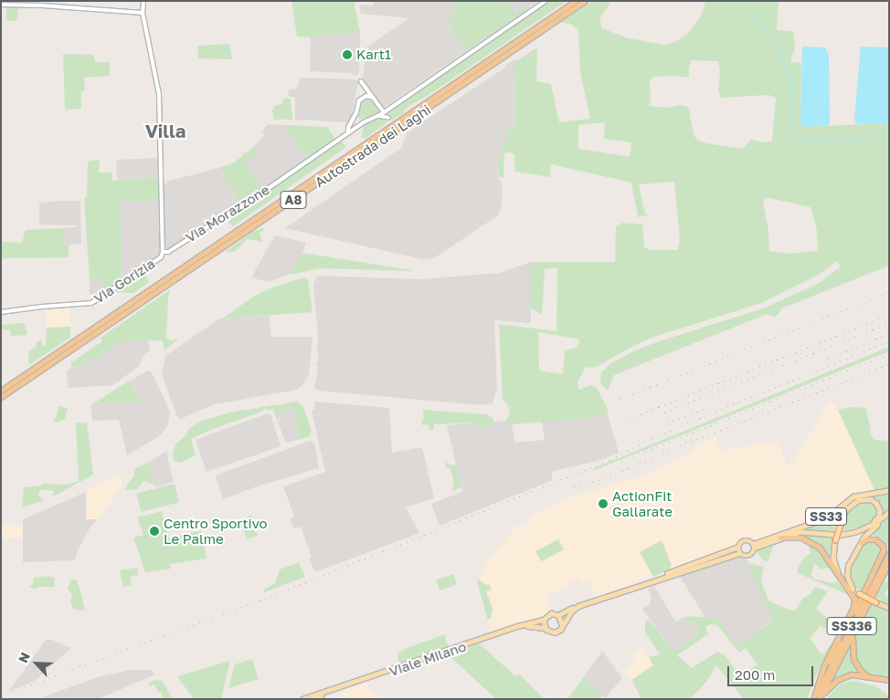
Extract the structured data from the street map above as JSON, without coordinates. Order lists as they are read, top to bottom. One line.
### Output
{"streets":{"highway":["Autostrada dei Laghi","A8","SS336"],"main road":["SS33","Viale Milano"],"street":["Via Morazzone","Via Gorizia"]},"crossings":[["Via Morazzone","Via Gorizia"]],"districts":["Villa"],"places":["Kart1","ActionFit Gallarate","Centro Sportivo Le Palme"],"scale_bar":"200 m","north":"top left"}
